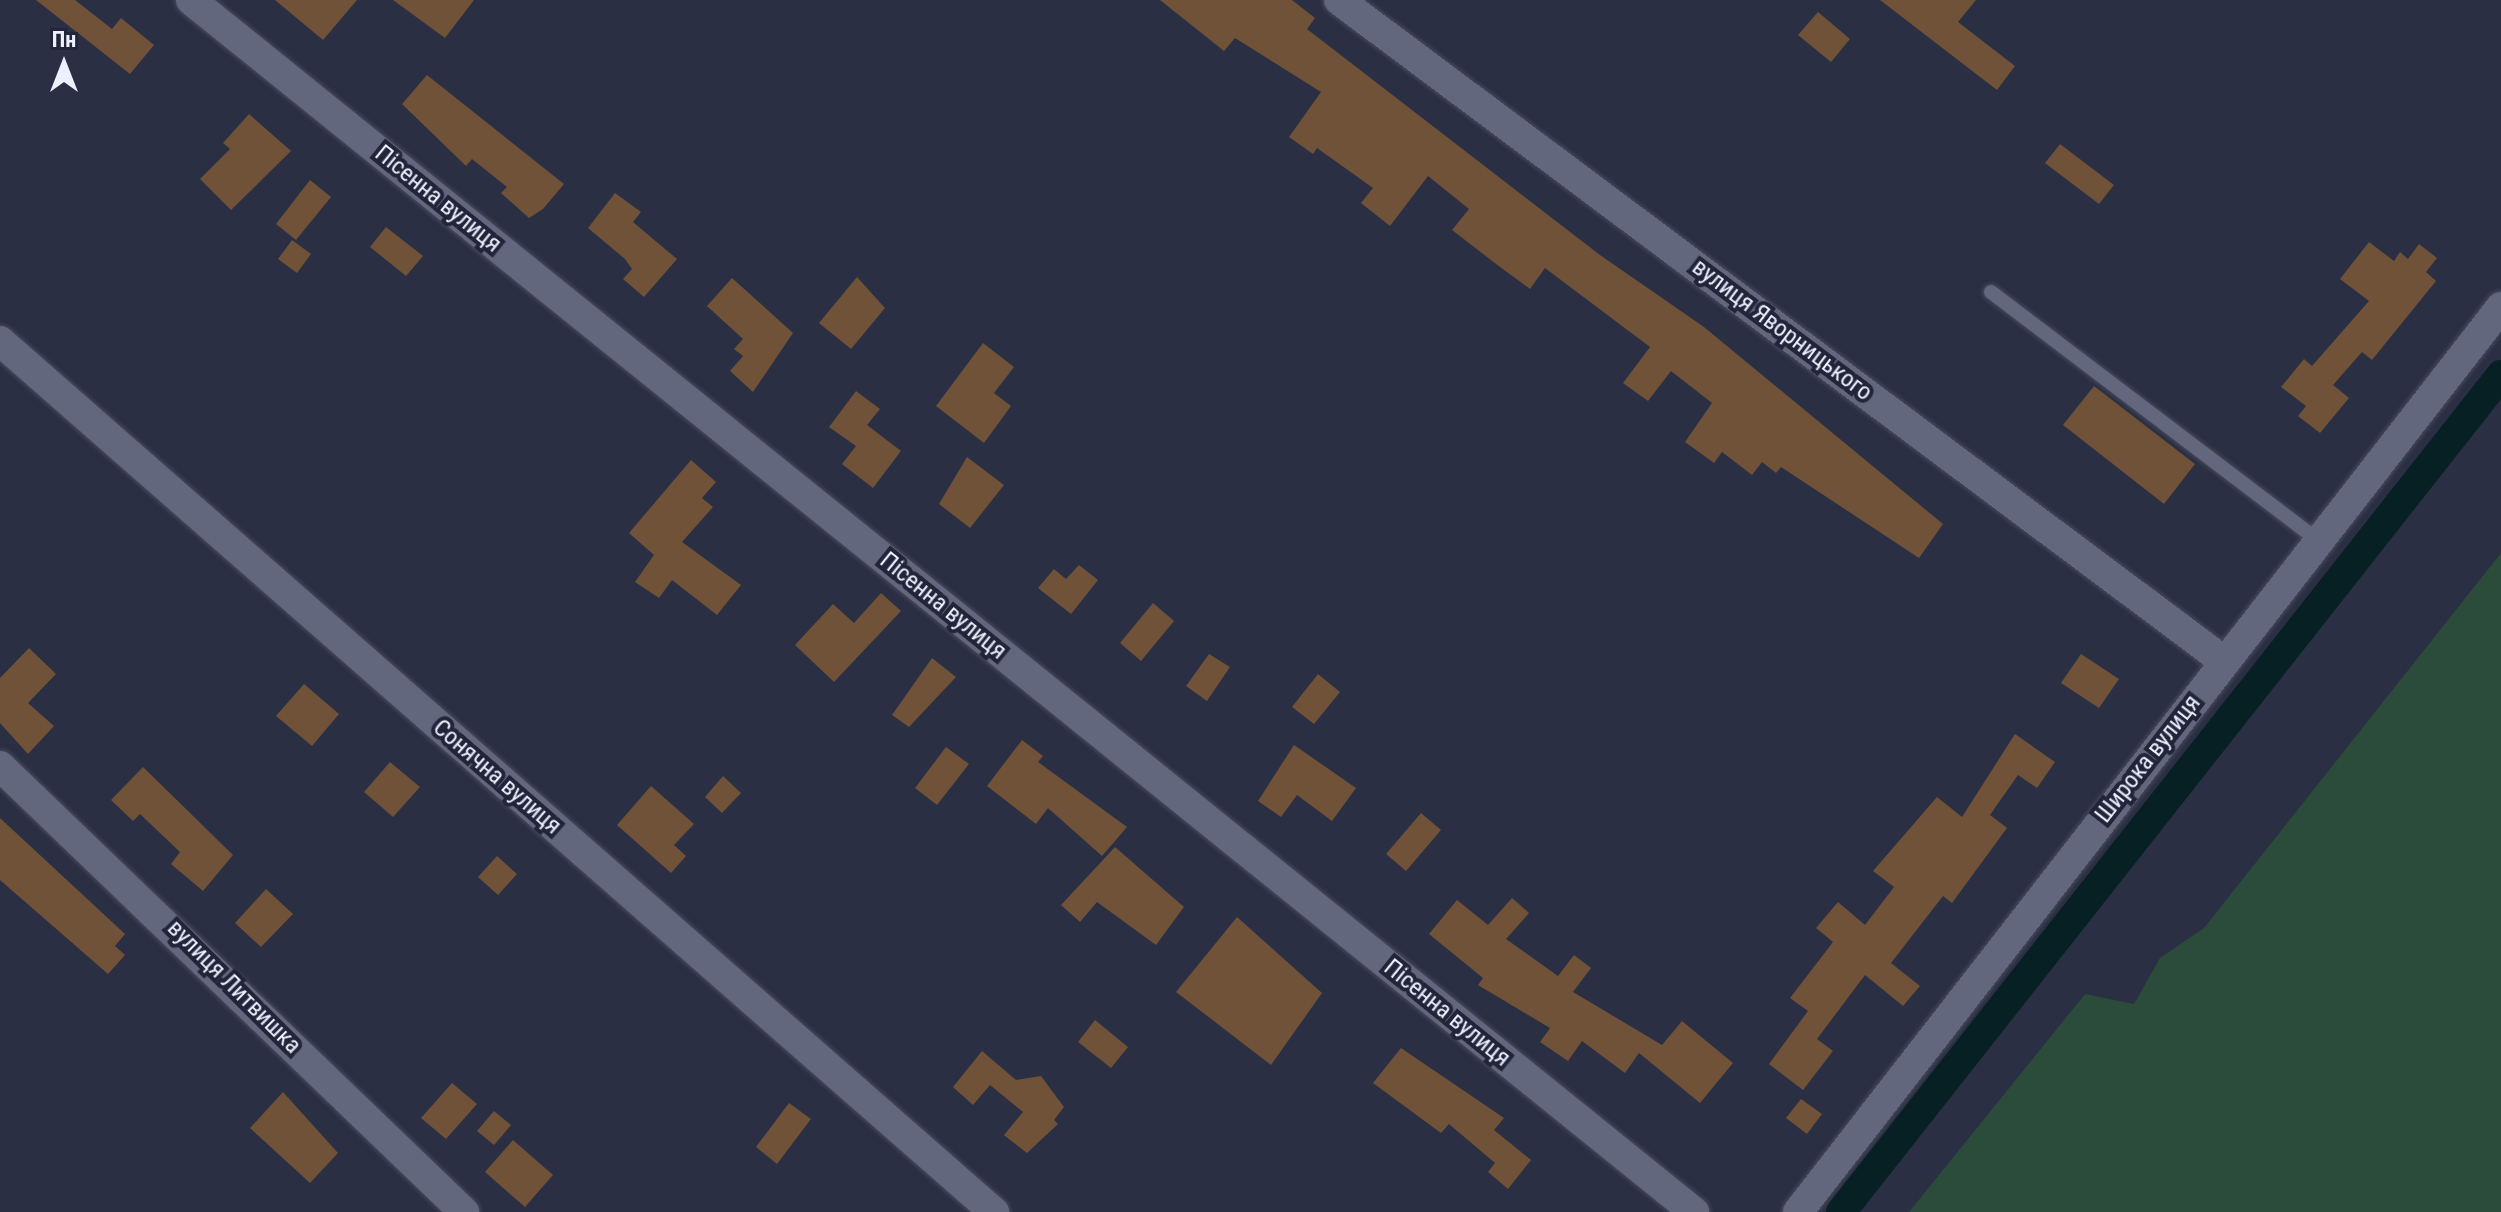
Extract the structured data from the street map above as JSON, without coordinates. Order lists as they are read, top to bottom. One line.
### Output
{"streets":{"street":["Пісенна вулиця","вулиця Яворницького","Широка вулиця","Сонячна вулиця","вулиця Литвишка"]},"crossings":[["вулиця Яворницького","Широка вулиця"]],"north":"top"}
